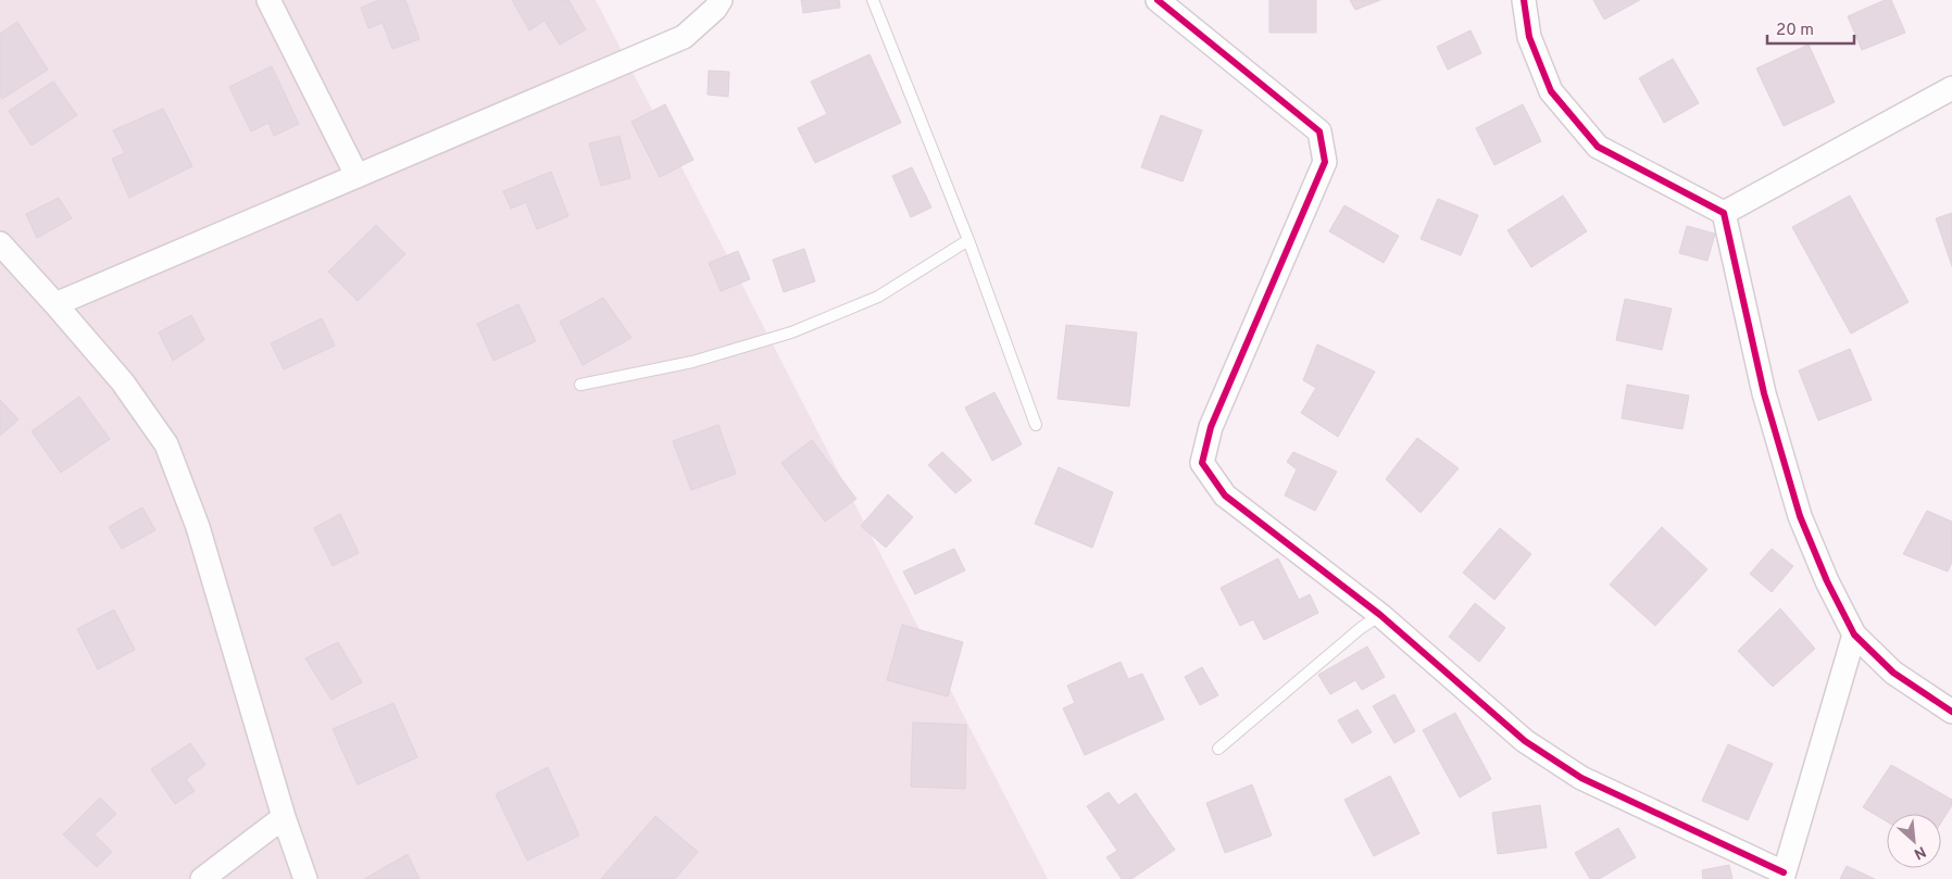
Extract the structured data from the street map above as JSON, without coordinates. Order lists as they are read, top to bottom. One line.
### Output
{"scale_bar":"20 m","north":"bottom right"}
